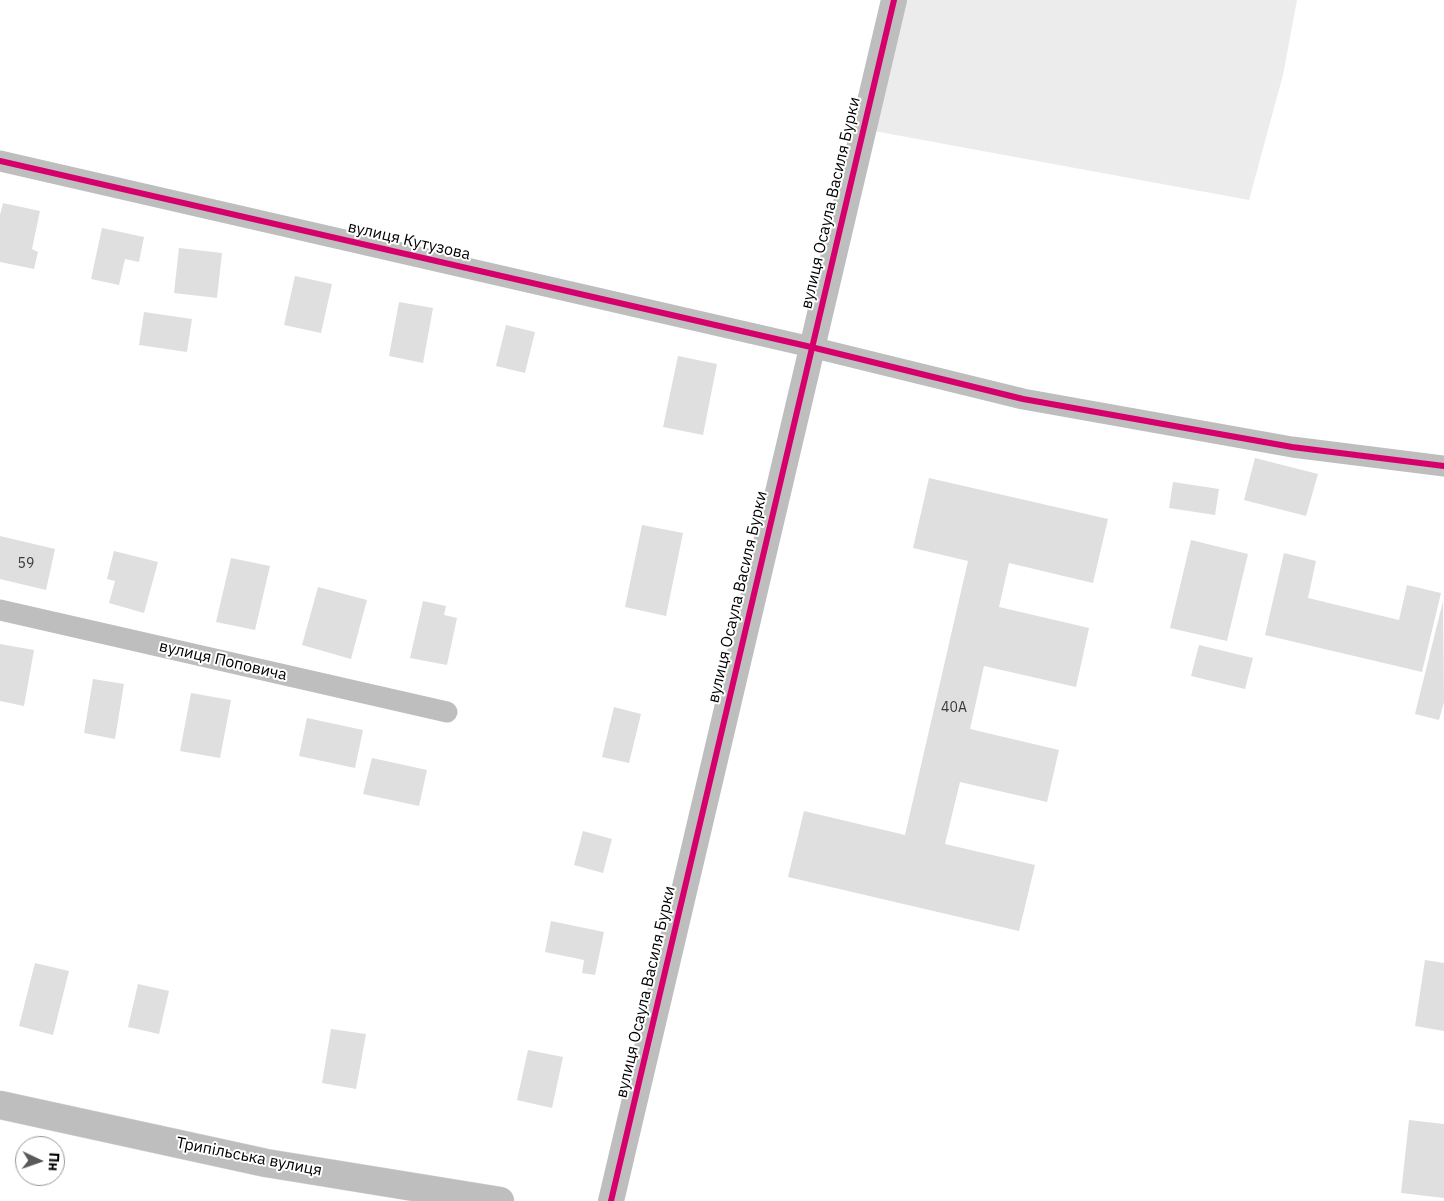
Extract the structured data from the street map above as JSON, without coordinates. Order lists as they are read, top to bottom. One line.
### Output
{"streets":{"main road":["Трипільська вулиця"],"street":["вулиця Осаула Василя Бурки","вулиця Кутузова","вулиця Поповича"]},"crossings":[["вулиця Осаула Василя Бурки","вулиця Кутузова"]],"house_numbers":["59","40А"],"north":"right"}
